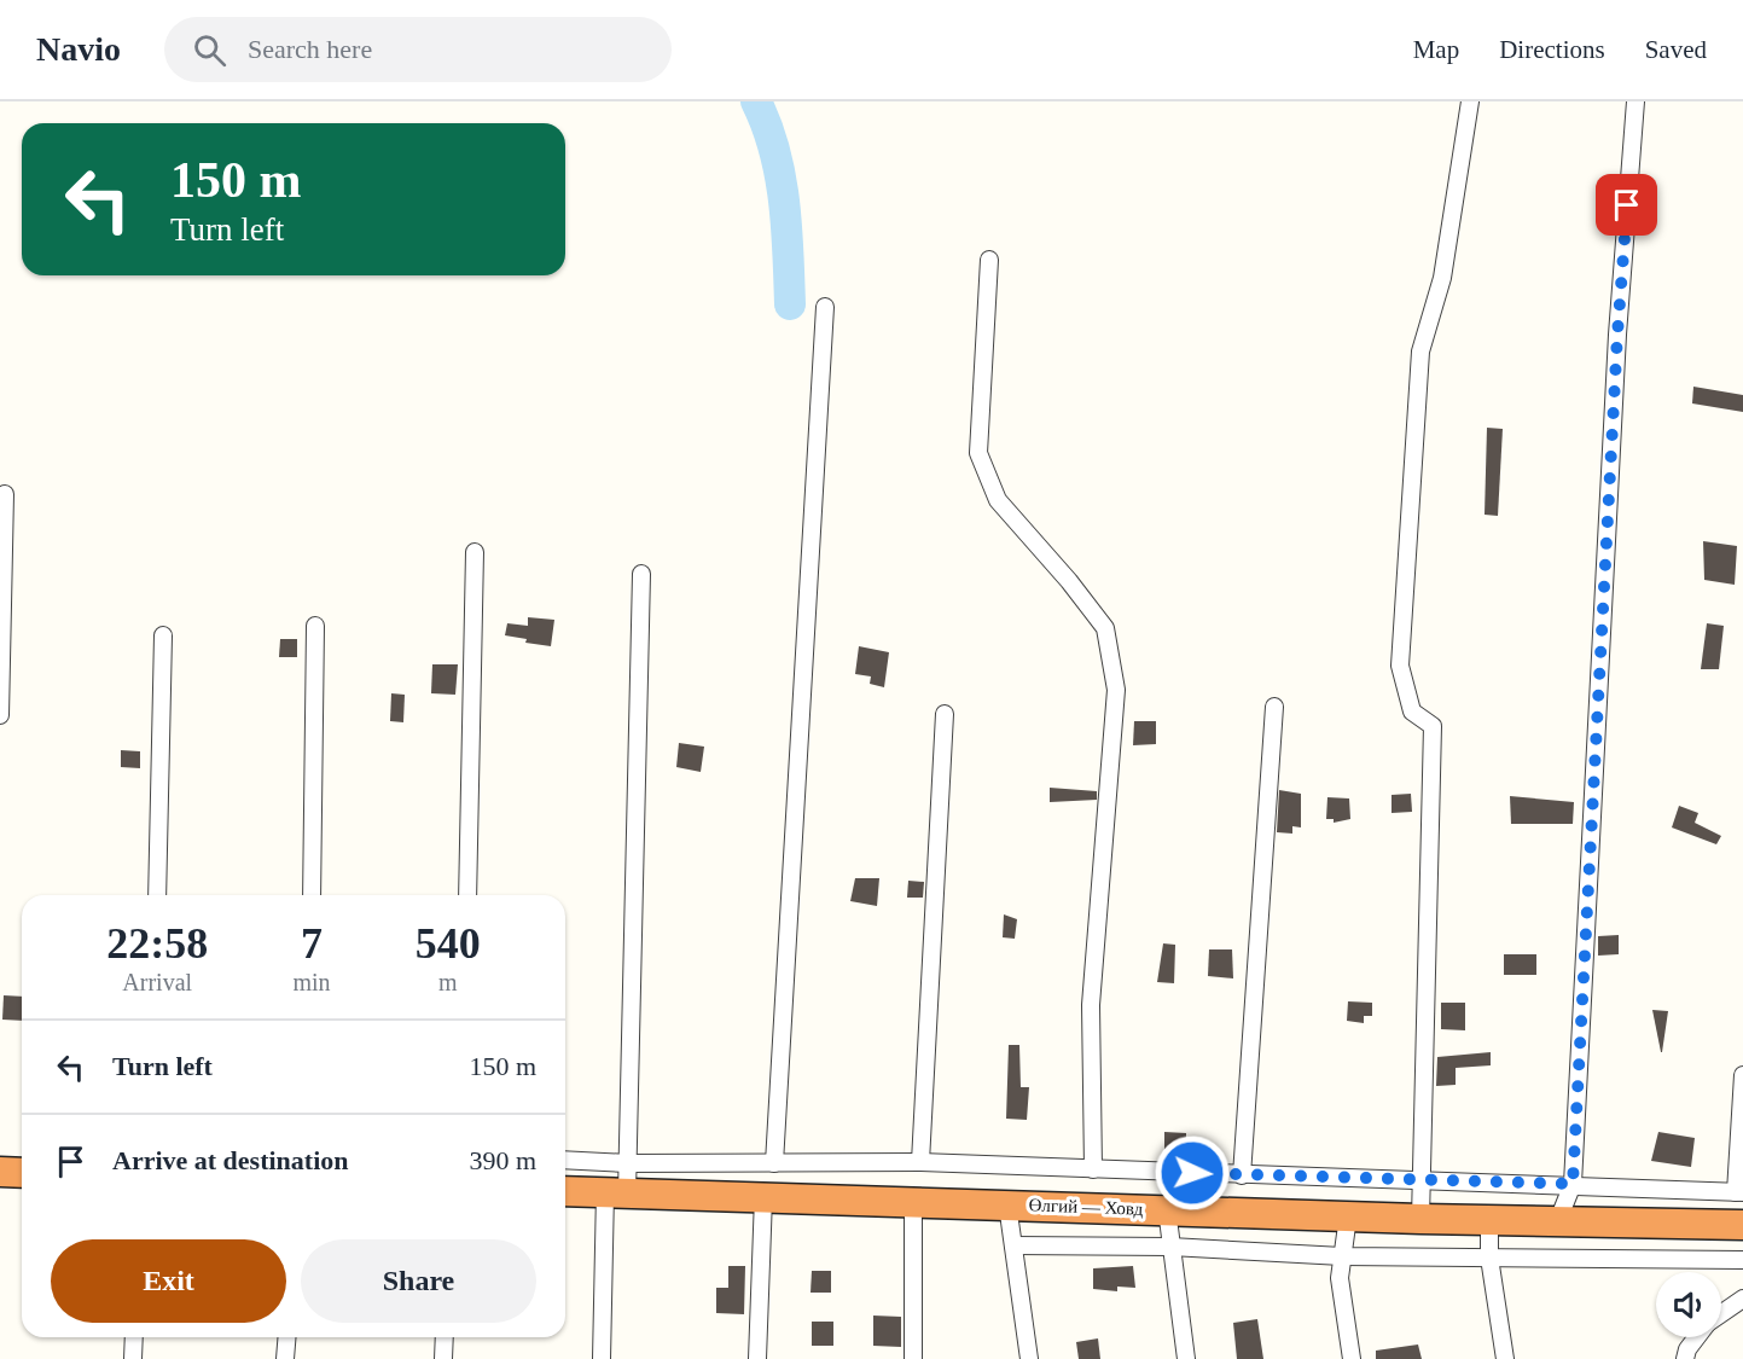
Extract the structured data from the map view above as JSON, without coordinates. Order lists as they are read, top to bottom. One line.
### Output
{"streets":{"highway":["Өлгий — Ховд"]},"page":{"header":"Navio","search":"Search here","nav":["Map","Directions","Saved"],"turn":["150 m","Turn left"],"eta":["22:58","Arrival","7","min","540","m"],"list":[{"name":"Turn left","value":"150 m"},{"name":"Arrive at destination","value":"390 m"}],"buttons":["Exit","Share"]}}
